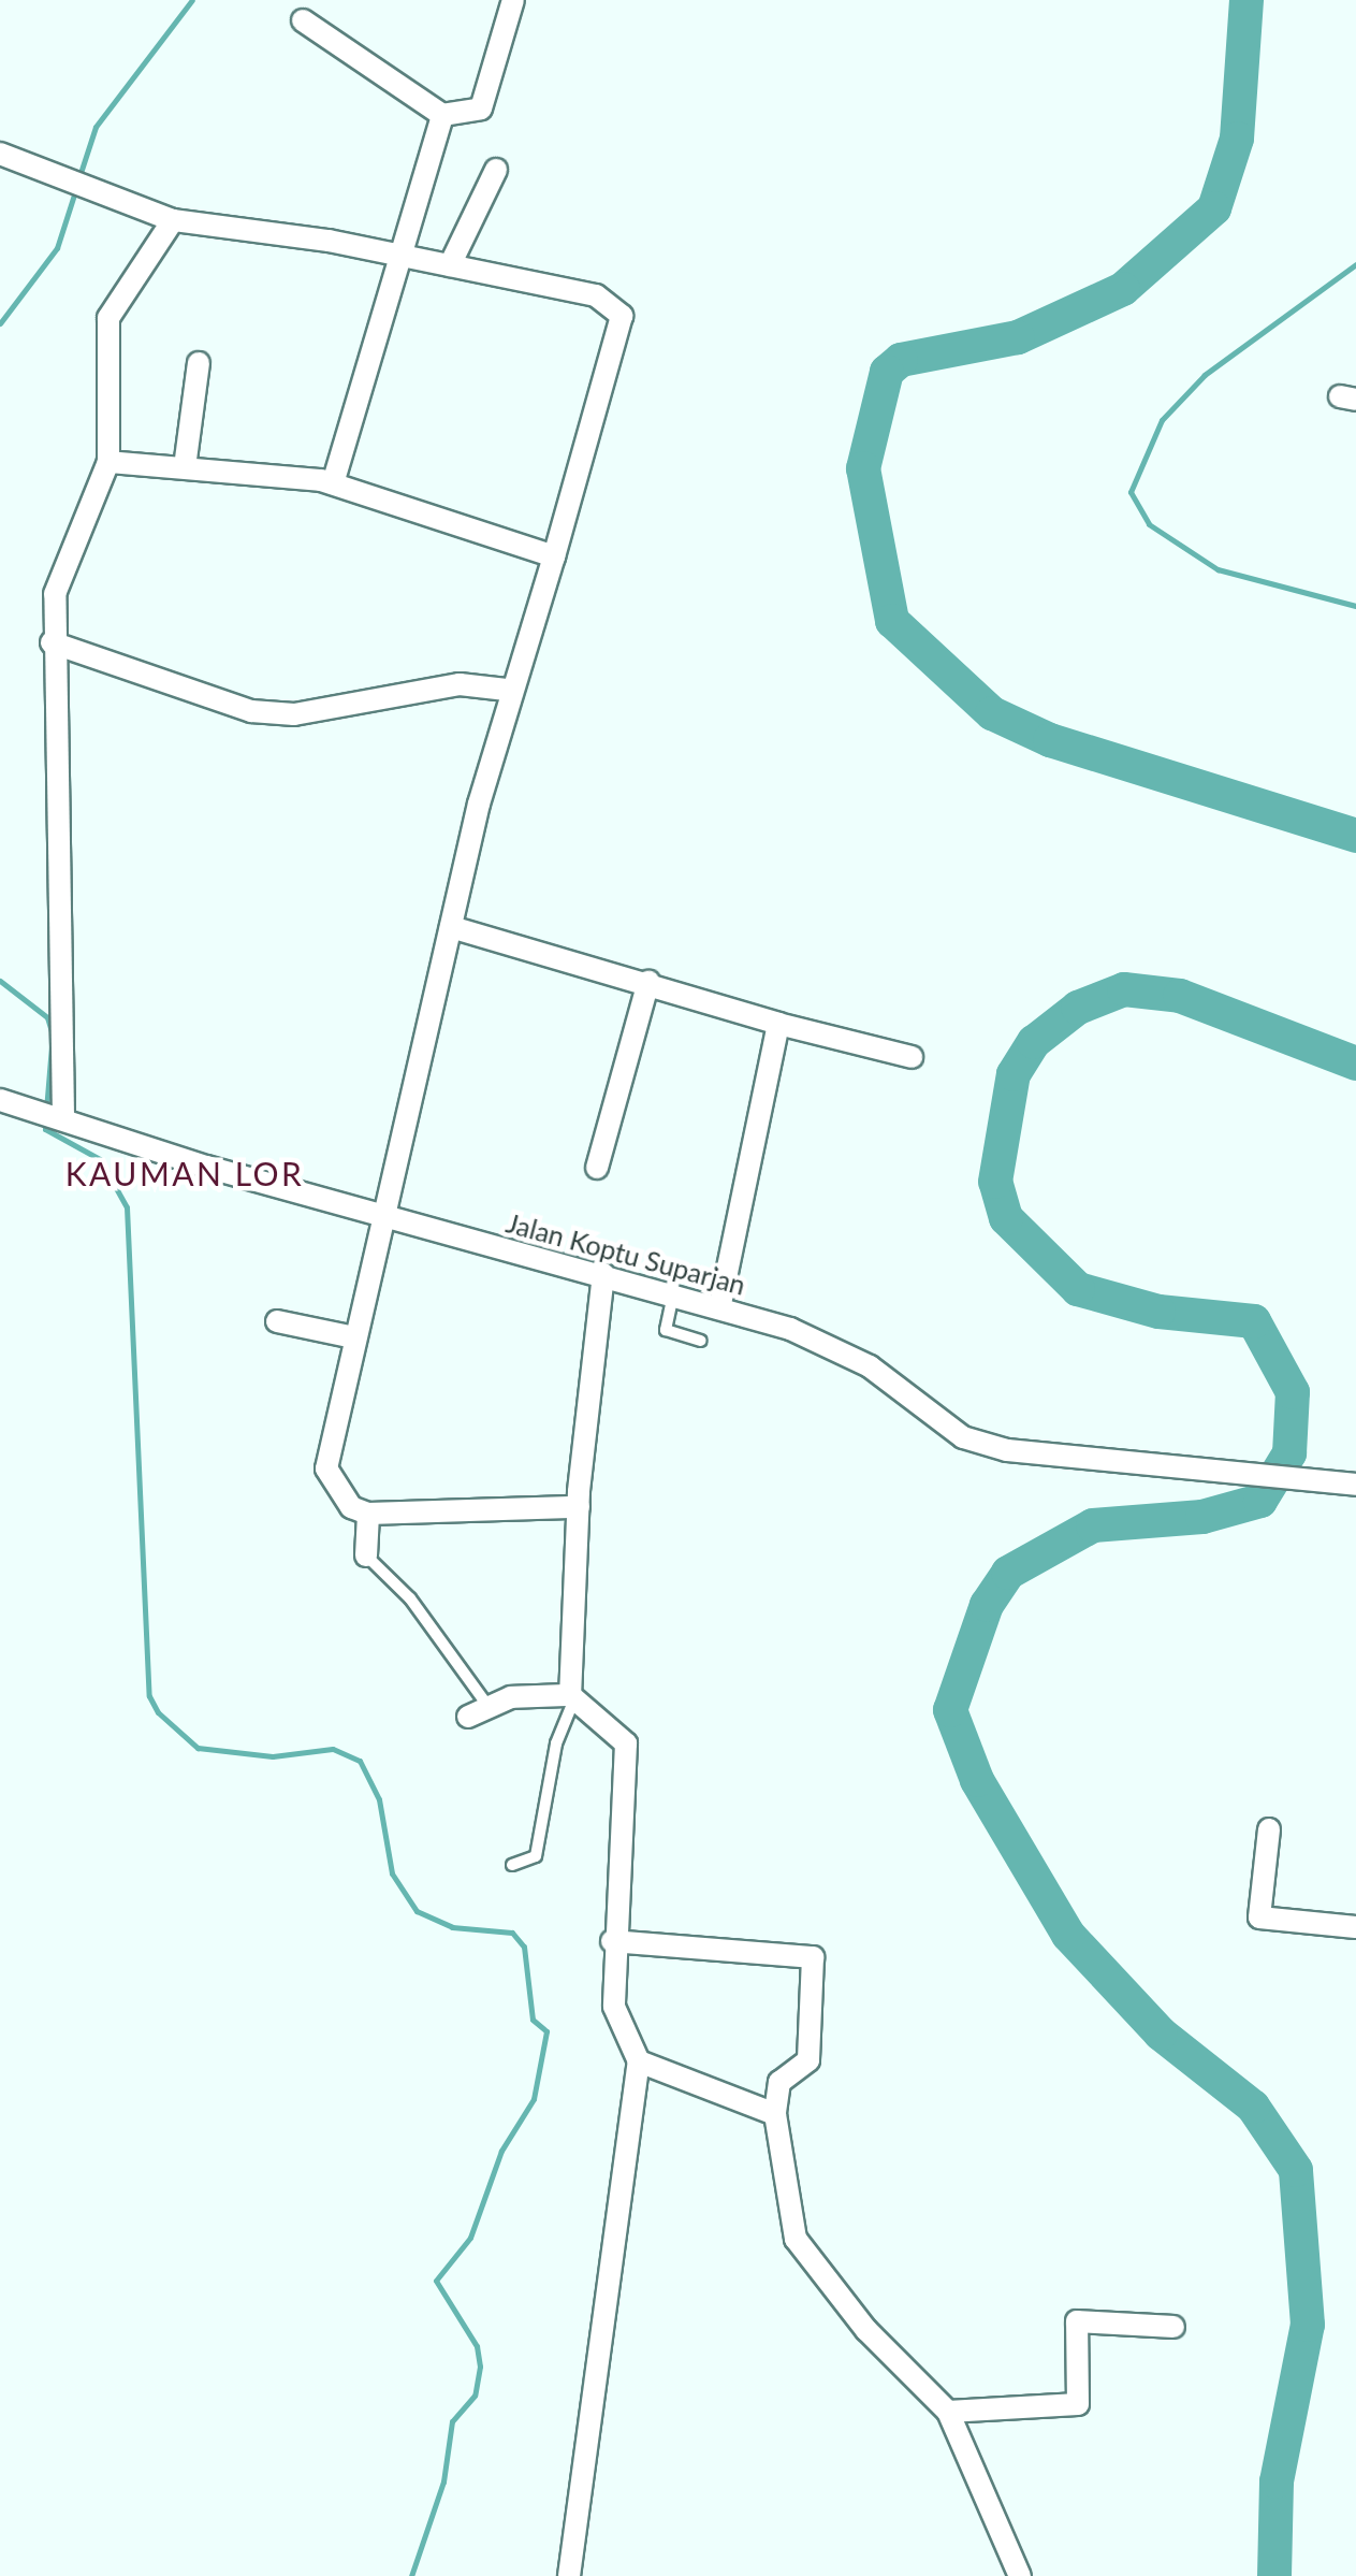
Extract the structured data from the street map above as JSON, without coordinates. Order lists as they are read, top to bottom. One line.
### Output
{"streets":{"street":["Jalan Koptu Suparjan"]},"districts":["KAUMAN LOR"]}
